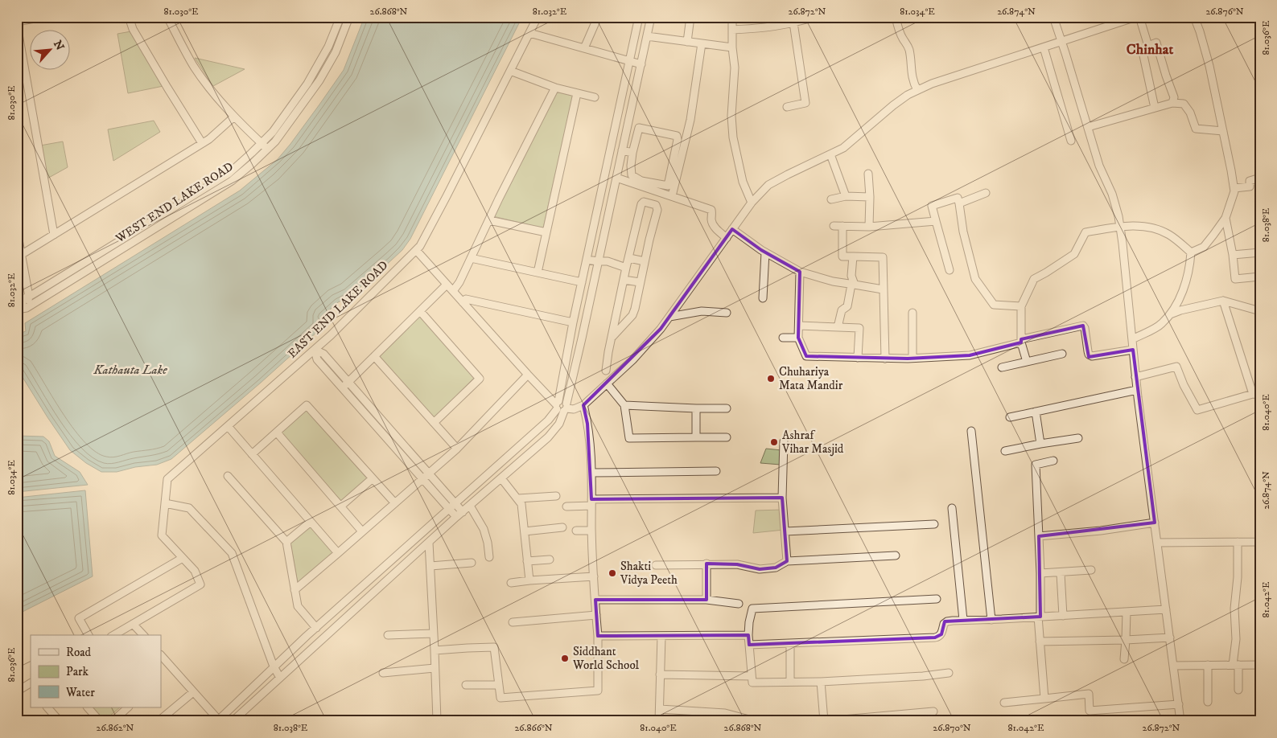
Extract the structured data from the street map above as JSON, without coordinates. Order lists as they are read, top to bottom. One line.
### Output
{"streets":{"street":["WEST END LAKE ROAD","EAST END LAKE ROAD"]},"districts":["Chinhat"],"water":["Kathauta Lake"],"places":["Chuhariya Mata Mandir","Ashraf Vihar Masjid","Shakti Vidya Peeth","Siddhant World School"],"legend":["Road","Park","Water"],"north":"top right","coordinates":["81.030°E","26.868°N","81.032°E","26.872°N","81.034°E","26.874°N","26.876°N","81.036°E","81.038°E","81.040°E","81.042°E","26.862°N","26.866°N","26.870°N"]}
